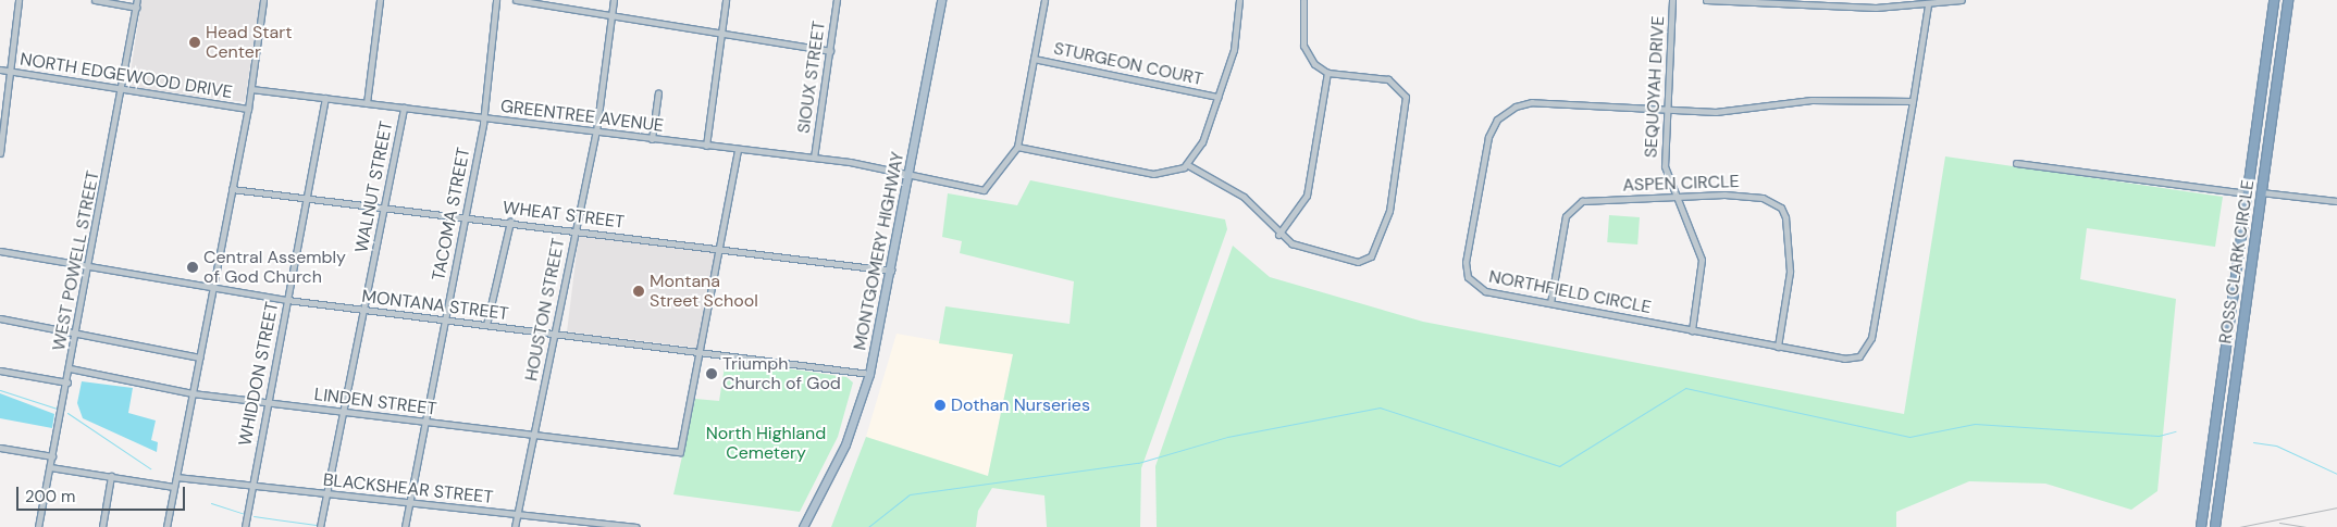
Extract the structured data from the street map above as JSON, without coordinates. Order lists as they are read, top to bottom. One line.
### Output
{"streets":{"highway":["ROSS CLARK CIRCLE"],"main road":["MONTGOMERY HIGHWAY"],"street":["STURGEON COURT","NORTH EDGEWOOD DRIVE","SIOUX STREET","SEQUOYAH DRIVE","GREENTREE AVENUE","ASPEN CIRCLE","WALNUT STREET","TACOMA STREET","WHEAT STREET","WEST POWELL STREET","NORTHFIELD CIRCLE","MONTANA STREET","HOUSTON STREET","WHIDDON STREET","LINDEN STREET","BLACKSHEAR STREET"]},"crossings":[["NORTH EDGEWOOD DRIVE","WEST POWELL STREET"],["SIOUX STREET","GREENTREE AVENUE"],["SEQUOYAH DRIVE","ASPEN CIRCLE"],["SEQUOYAH DRIVE","NORTHFIELD CIRCLE"],["GREENTREE AVENUE","WALNUT STREET"],["GREENTREE AVENUE","TACOMA STREET"],["GREENTREE AVENUE","MONTGOMERY HIGHWAY"],["GREENTREE AVENUE","HOUSTON STREET"],["GREENTREE AVENUE","WHIDDON STREET"],["ASPEN CIRCLE","NORTHFIELD CIRCLE"],["WALNUT STREET","WHEAT STREET"],["WALNUT STREET","MONTANA STREET"],["WALNUT STREET","LINDEN STREET"],["WALNUT STREET","BLACKSHEAR STREET"],["TACOMA STREET","WHEAT STREET"],["TACOMA STREET","MONTANA STREET"],["TACOMA STREET","LINDEN STREET"],["TACOMA STREET","BLACKSHEAR STREET"],["WHEAT STREET","MONTGOMERY HIGHWAY"],["WHEAT STREET","HOUSTON STREET"],["WHEAT STREET","WHIDDON STREET"],["MONTGOMERY HIGHWAY","MONTANA STREET"],["WEST POWELL STREET","MONTANA STREET"],["WEST POWELL STREET","LINDEN STREET"],["MONTANA STREET","HOUSTON STREET"],["MONTANA STREET","WHIDDON STREET"],["MONTANA STREET","LINDEN STREET"],["HOUSTON STREET","LINDEN STREET"],["HOUSTON STREET","BLACKSHEAR STREET"],["WHIDDON STREET","LINDEN STREET"],["WHIDDON STREET","BLACKSHEAR STREET"]],"parks":["North Highland Cemetery"],"places":["Head Start Center","Central Assembly of God Church","Montana Street School","Triumph Church of God","Dothan Nurseries"],"scale_bar":"200 m"}
